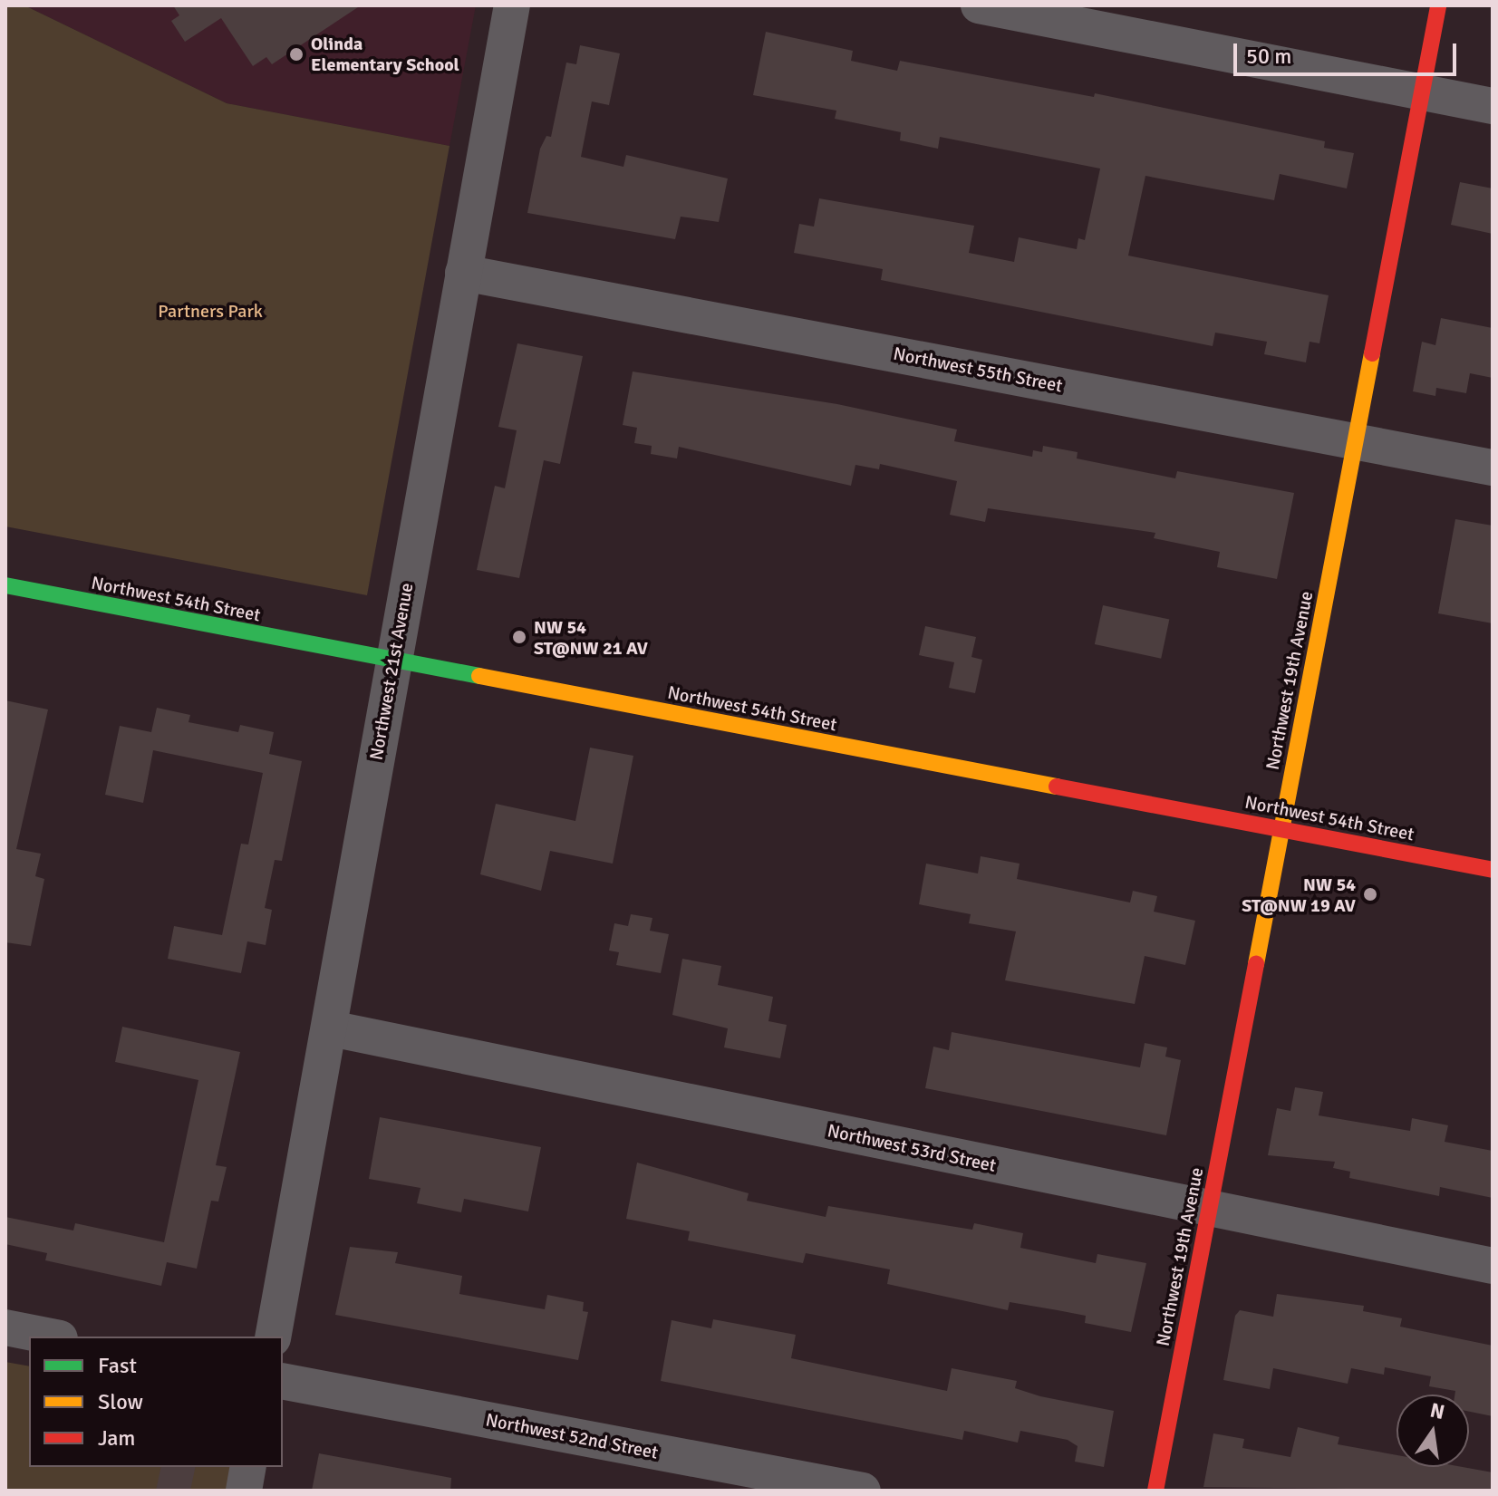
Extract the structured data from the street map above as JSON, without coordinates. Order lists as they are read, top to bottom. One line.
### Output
{"streets":{"street":["Northwest 55th Street","Northwest 54th Street","Northwest 21st Avenue","Northwest 19th Avenue","Northwest 53rd Street","Northwest 52nd Street"]},"crossings":[["Northwest 55th Street","Northwest 21st Avenue"],["Northwest 55th Street","Northwest 19th Avenue"],["Northwest 54th Street","Northwest 21st Avenue"],["Northwest 54th Street","Northwest 19th Avenue"],["Northwest 21st Avenue","Northwest 53rd Street"],["Northwest 19th Avenue","Northwest 53rd Street"]],"parks":["Partners Park"],"places":["Olinda Elementary School","NW 54 ST@NW 21 AV","NW 54 ST@NW 19 AV"],"legend":["Fast","Slow","Jam"],"scale_bar":"50 m","north":"top"}
